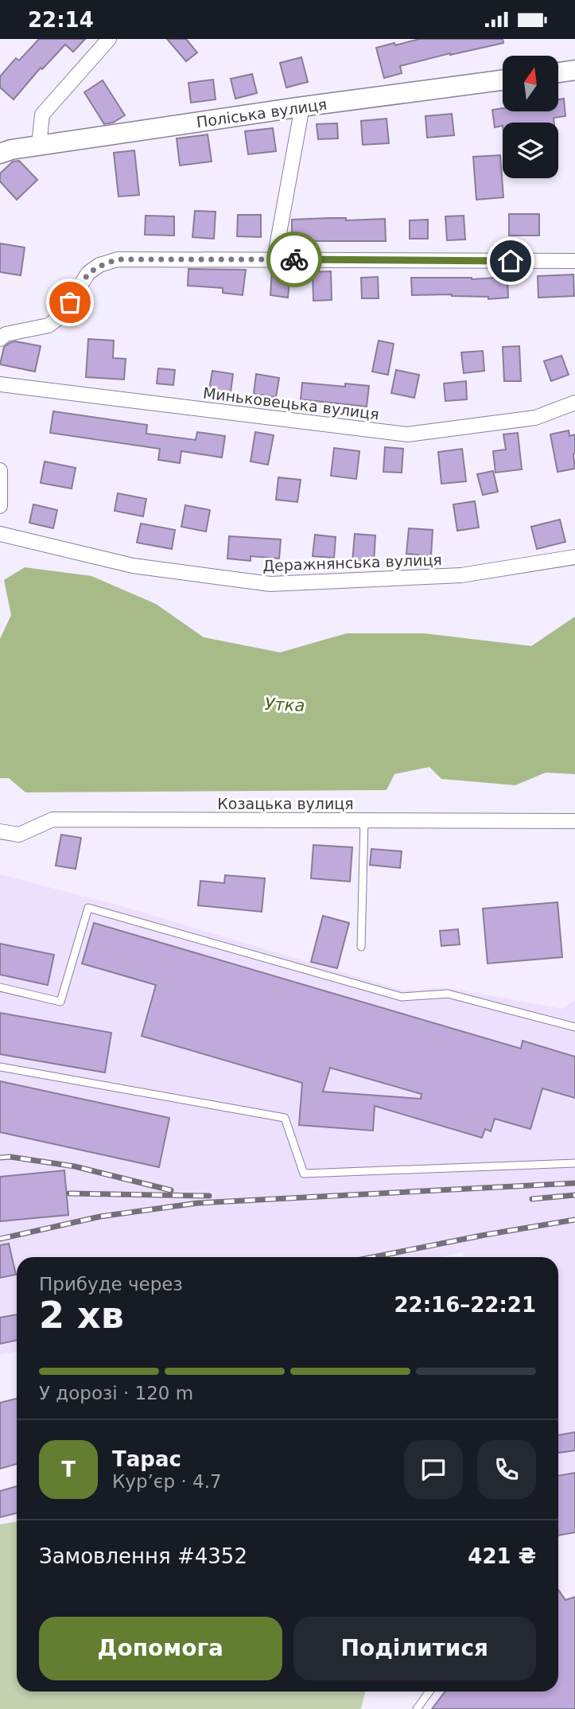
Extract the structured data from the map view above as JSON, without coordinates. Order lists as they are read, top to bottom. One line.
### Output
{"streets":{"main road":["Поліська вулиця"],"street":["Миньковецька вулиця","Деражнянська вулиця","Козацька вулиця"]},"water":["Утка"],"north":"top","page":{"status":"22:14","heading":["2 хв","Прибуде через","22:16–22:21"],"panel":["Тарас","Кур’єр · 4.7","Замовлення #4352","421 ₴"],"bar":"У дорозі · 120 m","round":"Т","buttons":["Допомога","Поділитися"]}}
